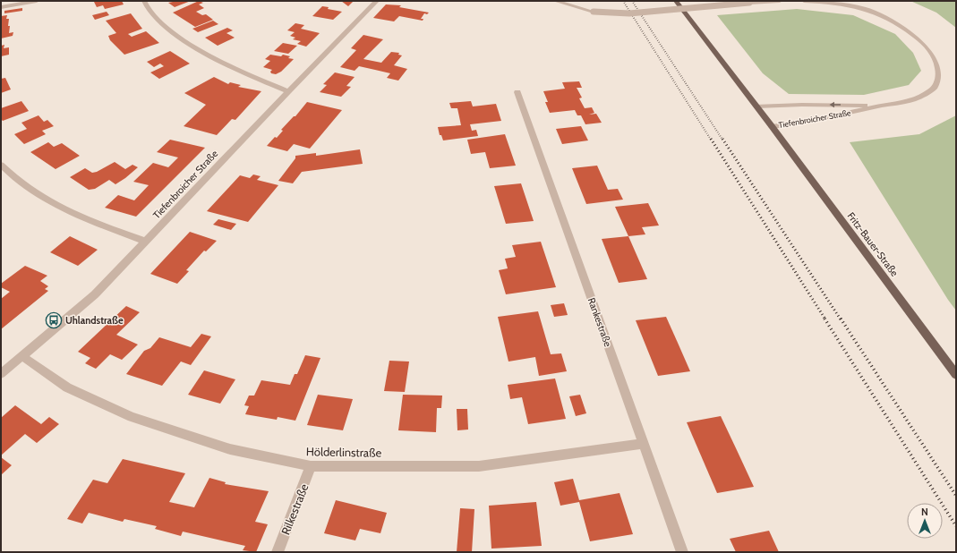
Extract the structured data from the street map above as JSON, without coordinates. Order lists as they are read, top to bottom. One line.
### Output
{"streets":{"main road":["Tiefenbroicher Straße","Fritz-Bauer-Straße"],"street":["Rankestraße","Hölderlinstraße","Rilkestraße"]},"crossings":[["Tiefenbroicher Straße","Fritz-Bauer-Straße"],["Tiefenbroicher Straße","Hölderlinstraße"],["Rankestraße","Hölderlinstraße"],["Hölderlinstraße","Rilkestraße"]],"places":{"bus stop":["Uhlandstraße"]},"north":"top"}
